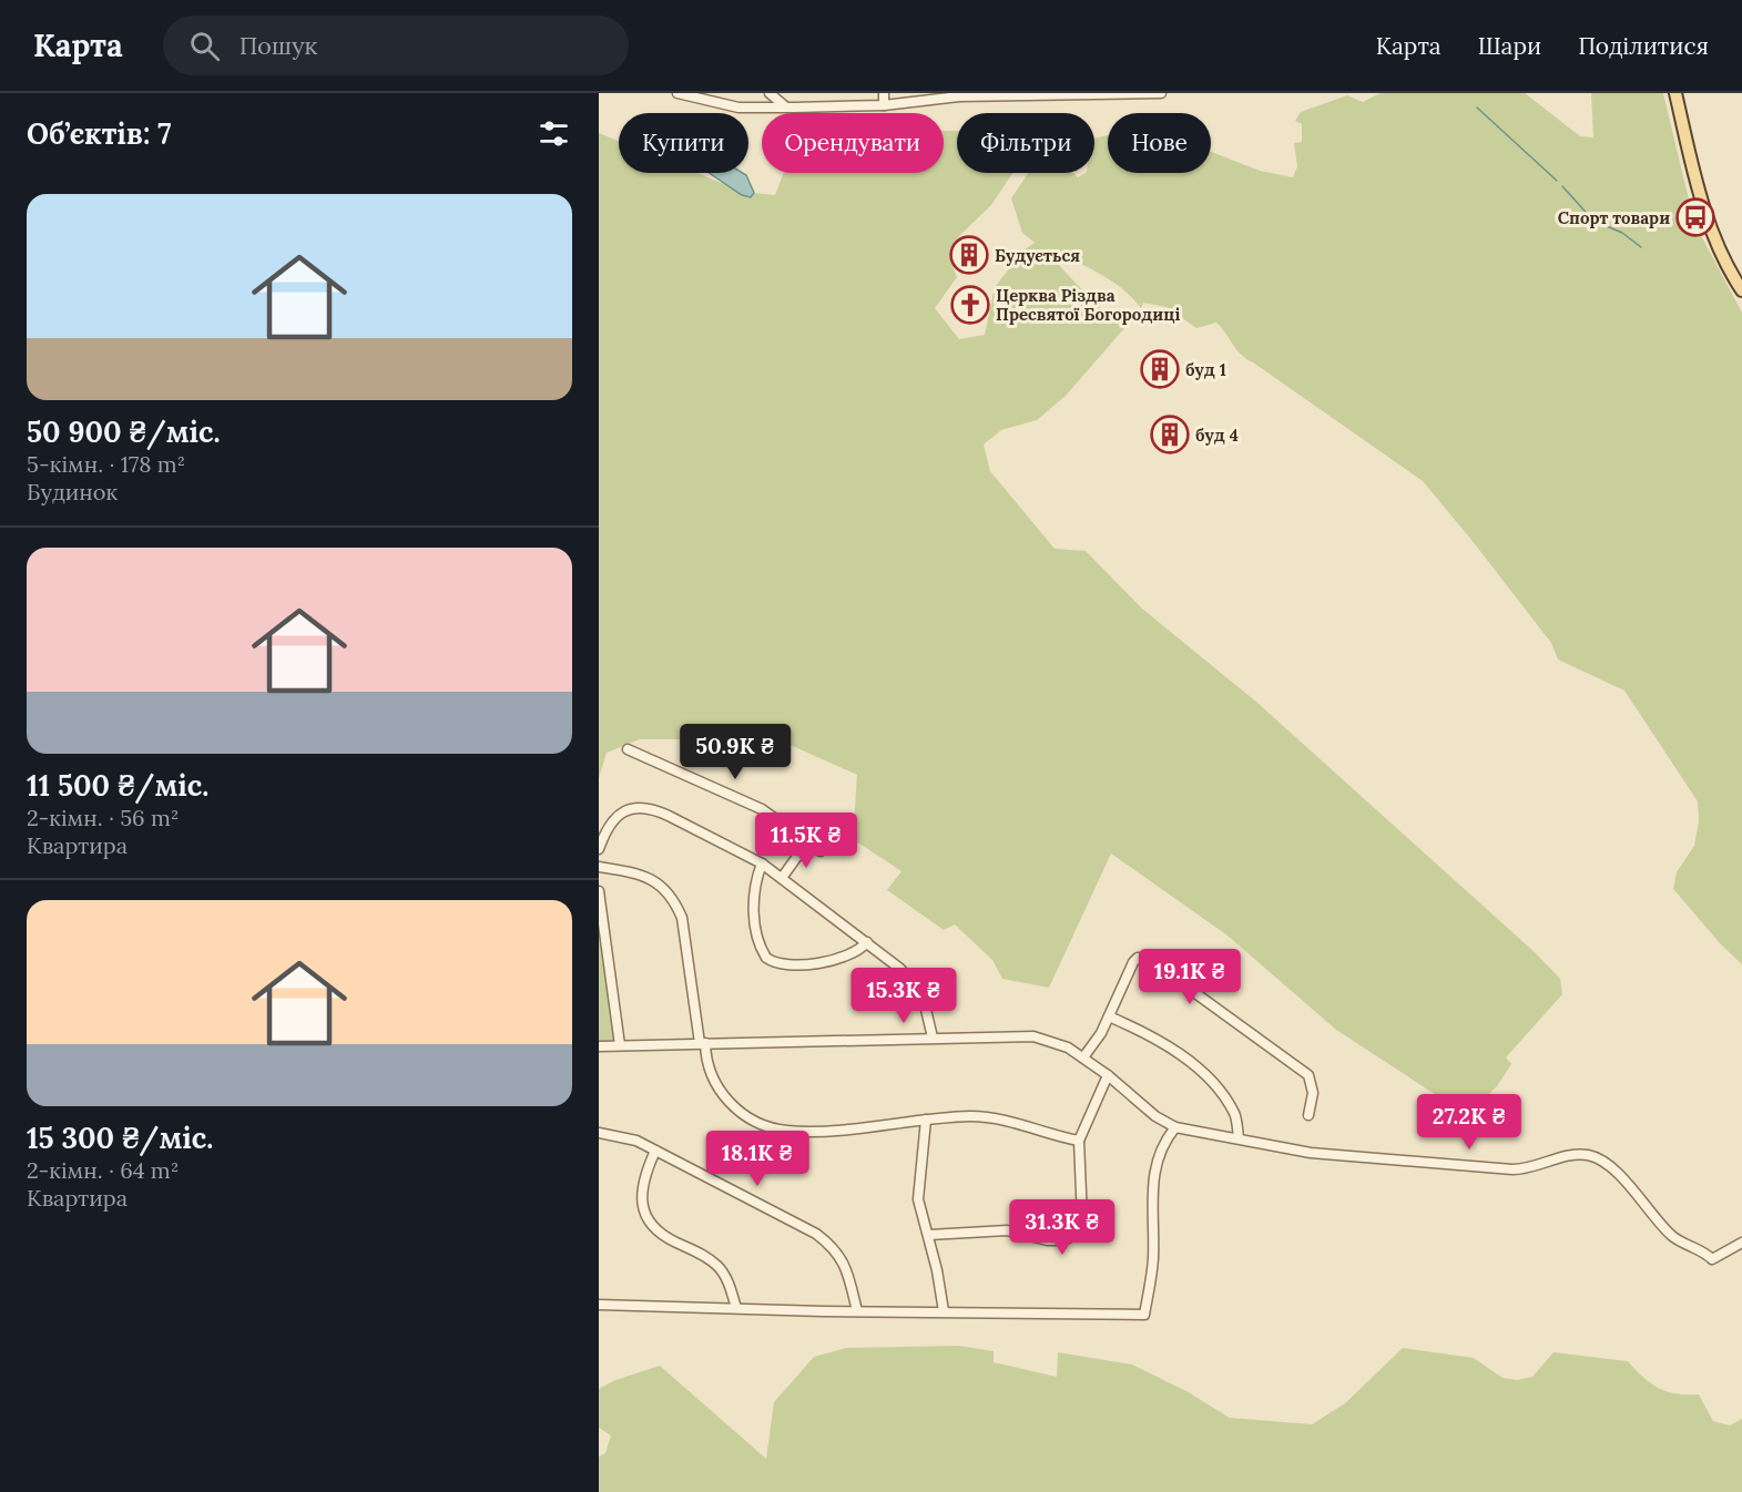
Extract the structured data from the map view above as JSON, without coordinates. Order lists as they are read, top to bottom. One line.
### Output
{"places":{"bus stop":["Спорт товари"],"building":["Будується","буд 1","буд 4"],"church":["Церква Різдва Пресвятої Богородиці"]},"page":{"header":"Карта","search":"Пошук","nav":["Карта","Шари","Поділитися"],"heading":"Об’єктів: 7","chip":["Купити","Орендувати","Фільтри","Нове"],"list":[{"name":"50 900 ₴/міс.","note":"5-кімн. · 178 m² · Будинок"},{"name":"11 500 ₴/міс.","note":"2-кімн. · 56 m² · Квартира"},{"name":"15 300 ₴/міс.","note":"2-кімн. · 64 m² · Квартира"}],"price":["50.9K ₴","11.5K ₴","19.1K ₴","15.3K ₴","27.2K ₴","18.1K ₴","31.3K ₴"]}}
